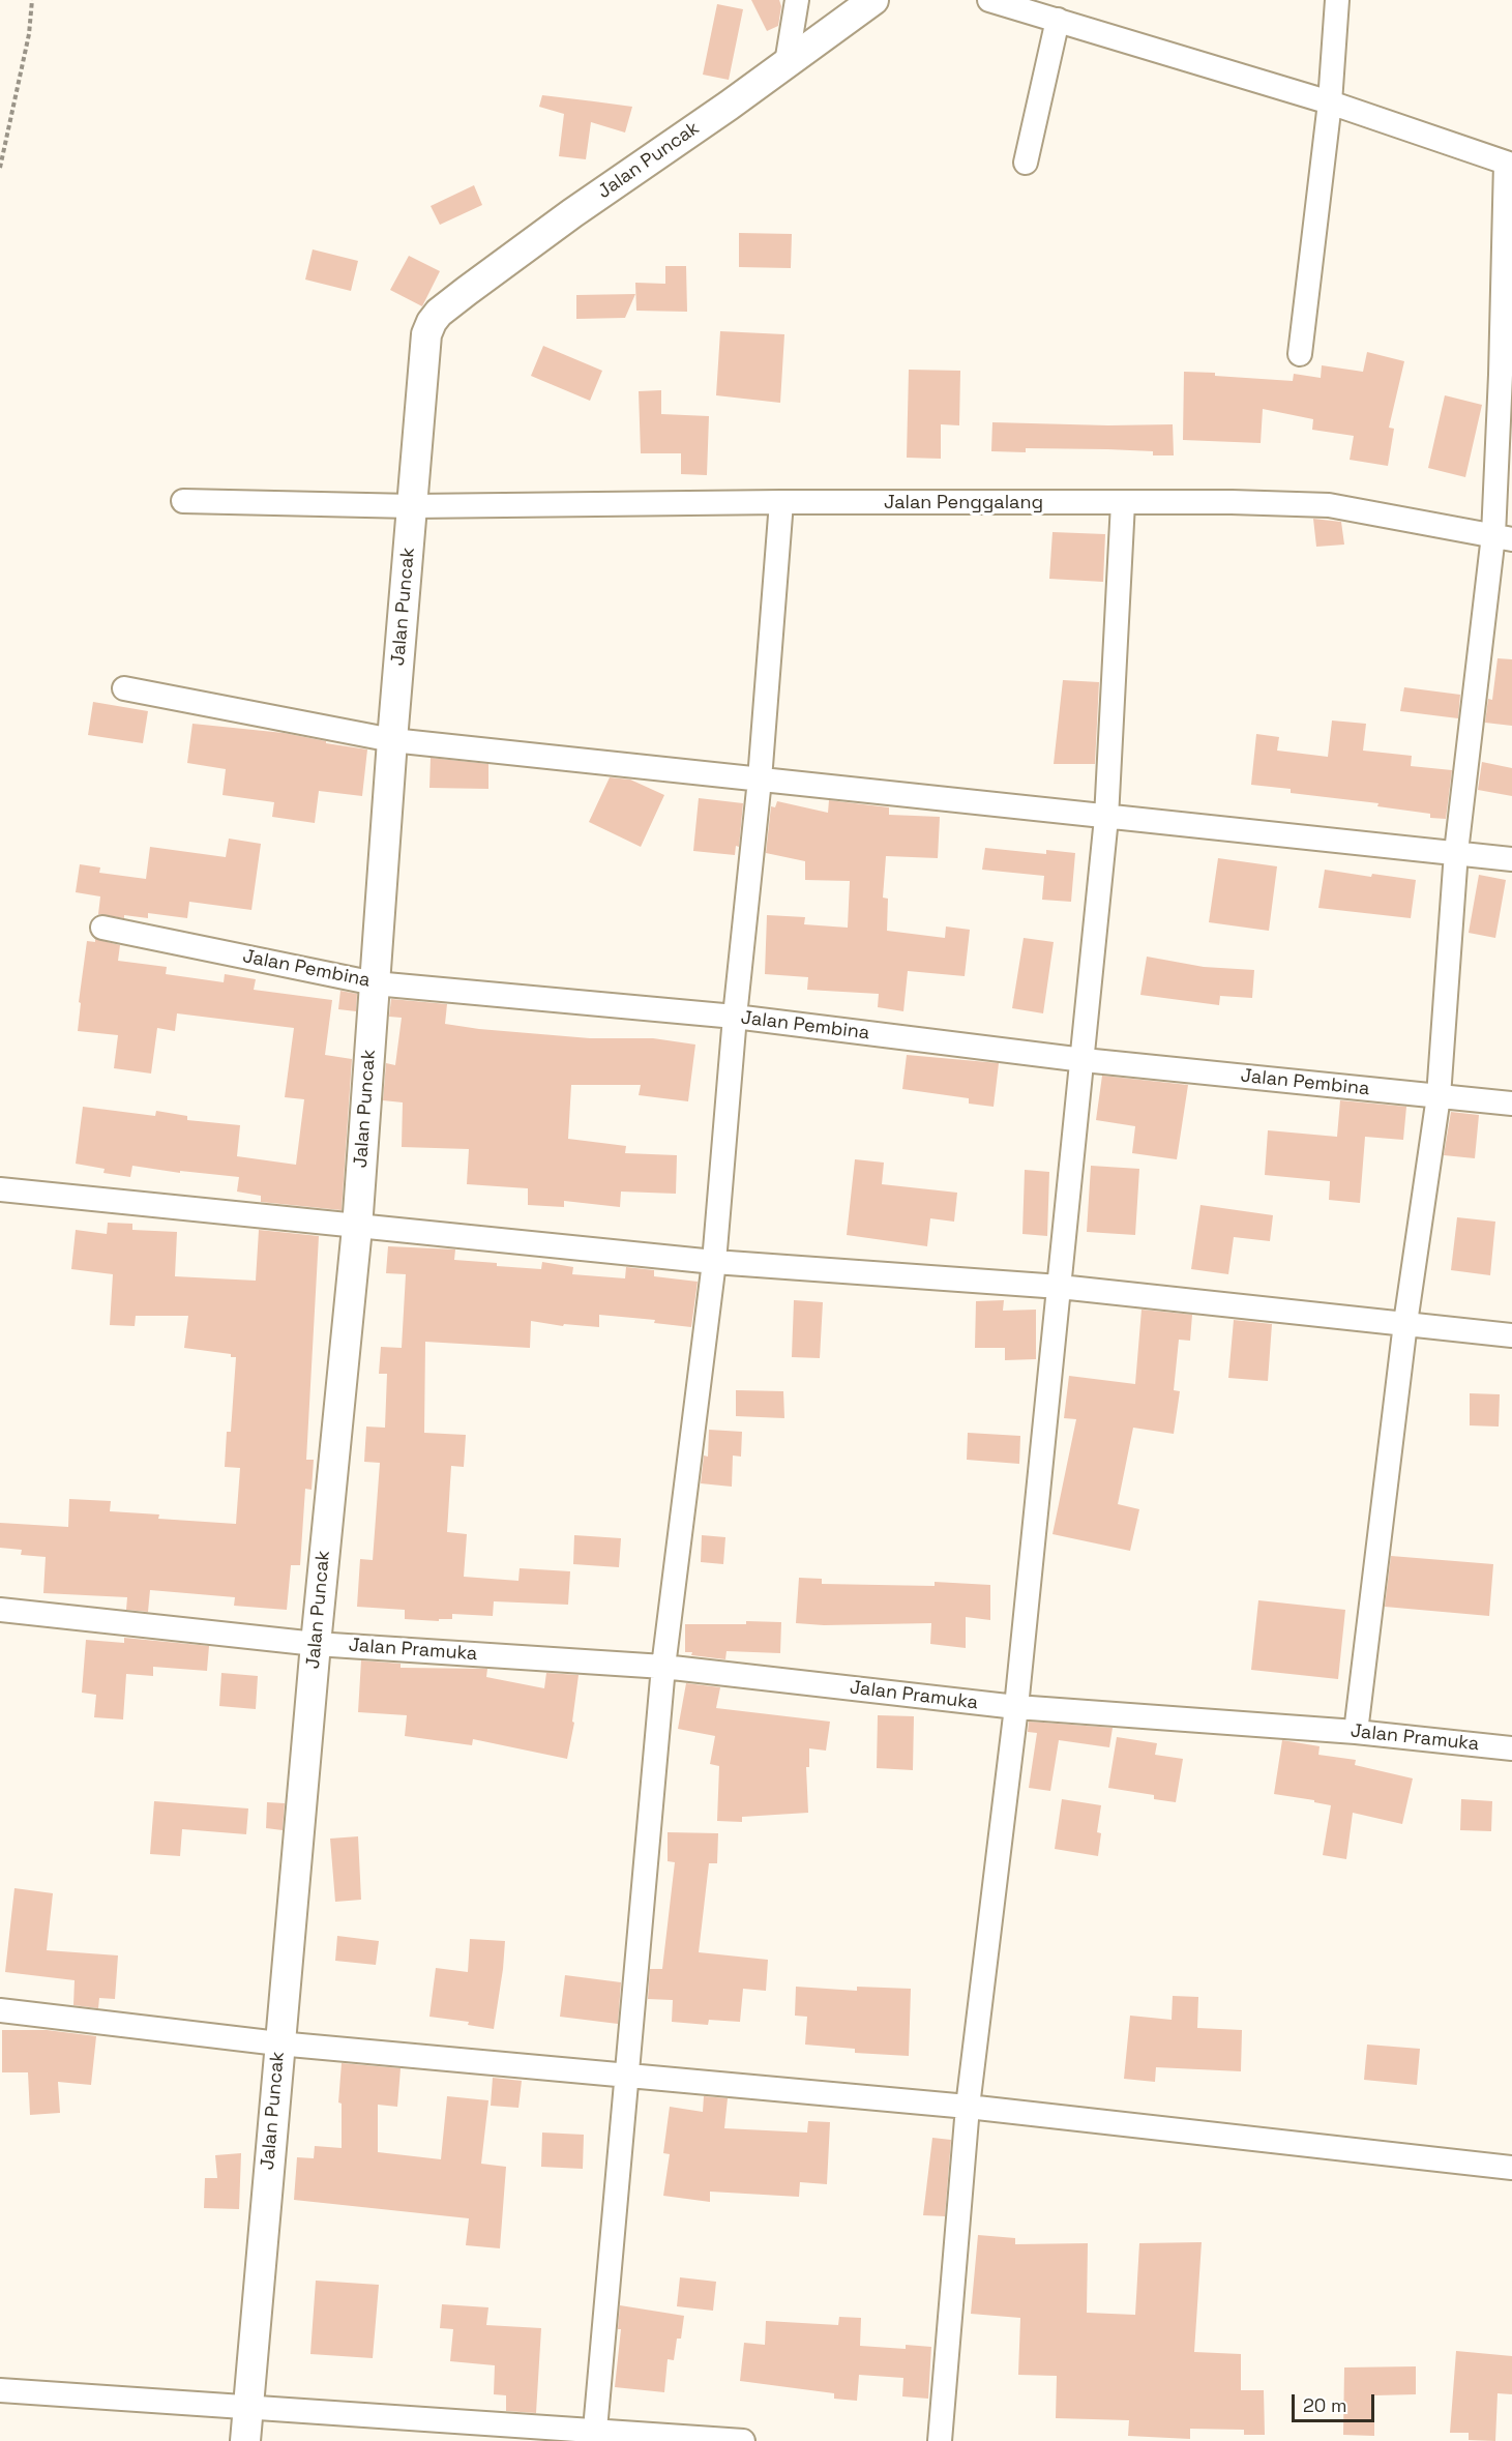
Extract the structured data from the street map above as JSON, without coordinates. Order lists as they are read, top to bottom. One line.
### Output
{"streets":{"street":["Jalan Puncak","Jalan Penggalang","Jalan Pembina","Jalan Pramuka"]},"crossings":[["Jalan Puncak","Jalan Penggalang"],["Jalan Puncak","Jalan Pembina"],["Jalan Puncak","Jalan Pramuka"]],"scale_bar":"20 m"}
